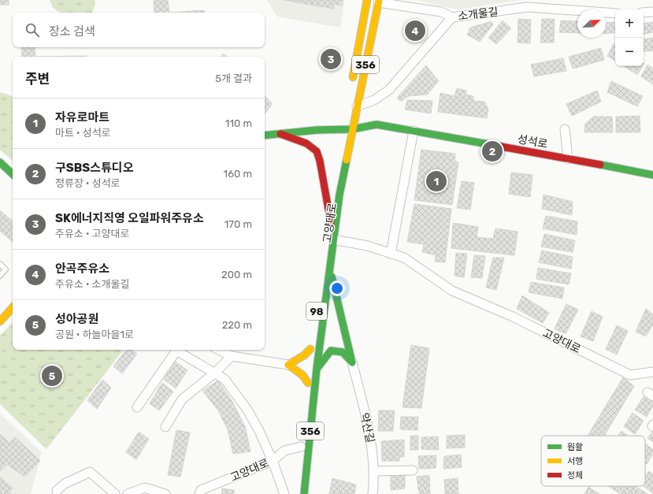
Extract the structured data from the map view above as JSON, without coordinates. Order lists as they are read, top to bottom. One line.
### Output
{"streets":{"main road":["356","성석로","고양대로","98"],"street":["소개울길","약산길"]},"crossings":[["소개울길","고양대로"],["성석로","고양대로"]],"legend":["원활","서행","정체"],"north":"top right","page":{"map_buttons":["+","−"],"search":"장소 검색","pins":["4","3","2","1","5"],"heading":["주변","5개 결과"],"list":[{"mark":"1","name":"자유로마트","note":"마트 · 성석로","value":"110 m"},{"mark":"2","name":"구SBS스튜디오","note":"정류장 · 성석로","value":"160 m"},{"mark":"3","name":"SK에너지직영 오일파워주유소","note":"주유소 · 고양대로","value":"170 m"},{"mark":"4","name":"안곡주유소","note":"주유소 · 소개울길","value":"200 m"},{"mark":"5","name":"성아공원","note":"공원 · 하늘마을1로","value":"220 m"}]}}
